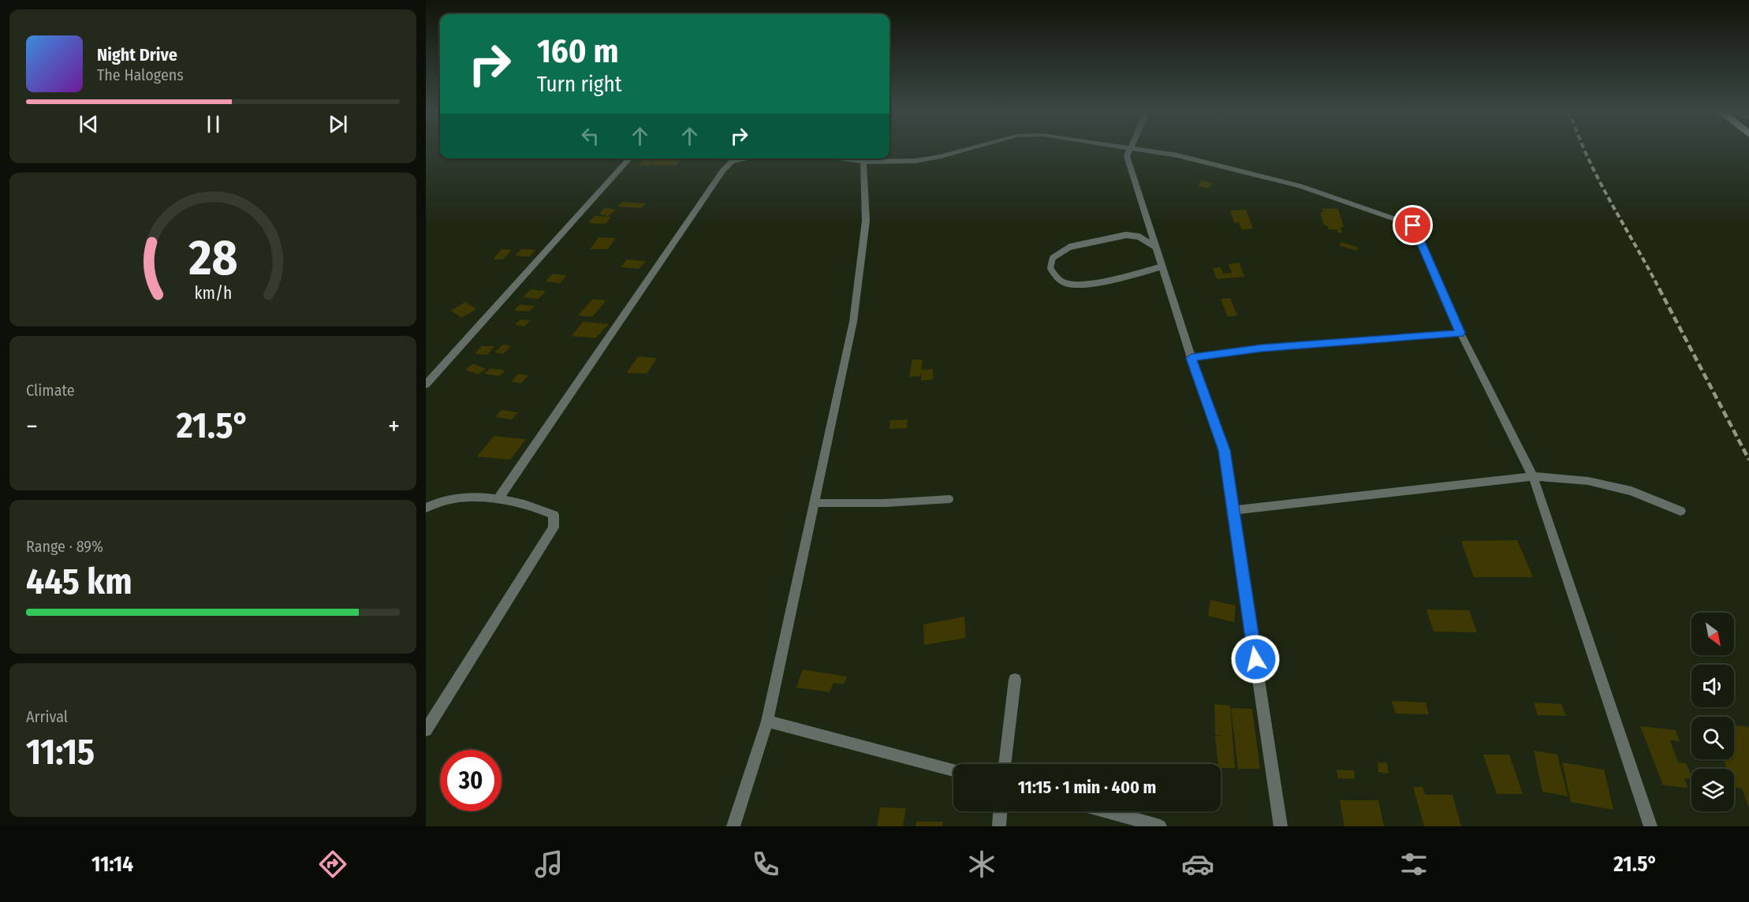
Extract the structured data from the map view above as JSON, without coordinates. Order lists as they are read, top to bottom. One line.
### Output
{"north":"bottom right","page":{"turn":["160 m","Turn right"],"song":["Night Drive","The Halogens"],"tile":["Climate",["Range · 89%","445 km"],["Arrival","11:15"]],"heat":["−","21.5°","+"],"limit":"30","trip":"11:15 · 1 min · 400 m","tabs":["11:14","21.5°"],"gauge":["28","km/h"]}}
